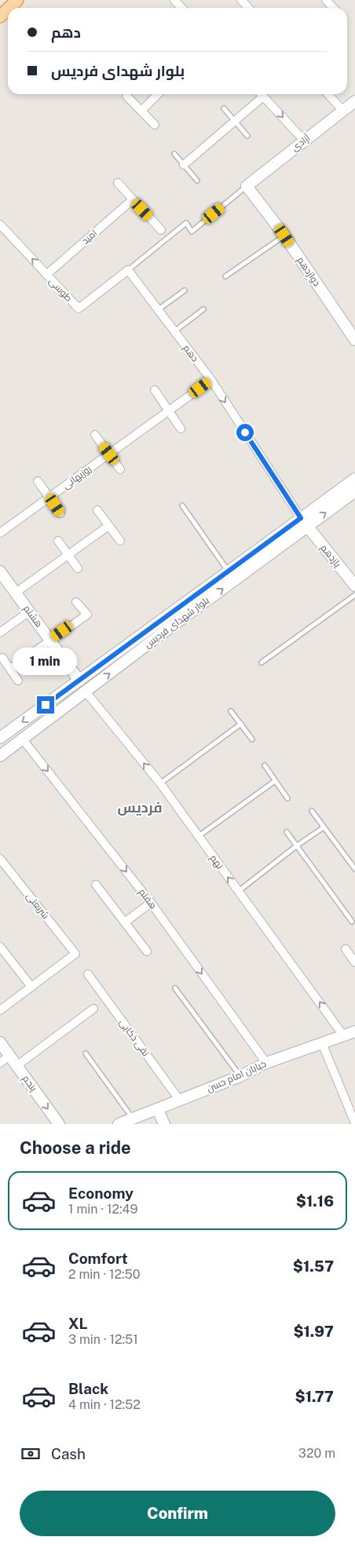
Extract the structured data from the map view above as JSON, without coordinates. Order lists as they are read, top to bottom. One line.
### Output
{"streets":{"street":["آزادی","امید","دوازدهم","طوسی","دهم","روزبهانی","یازدهم","هشتم","بلوار شهدای فردیس","نهم","هفتم","شریعتی","نقی ذکایی","خیابان امام حسن","پنجم"]},"crossings":[["آزادی","دوازدهم"],["امید","طوسی"],["طوسی","دهم"],["دهم","روزبهانی"],["دهم","یازدهم"],["دهم","بلوار شهدای فردیس"],["یازدهم","بلوار شهدای فردیس"],["هشتم","بلوار شهدای فردیس"],["بلوار شهدای فردیس","نهم"],["بلوار شهدای فردیس","هفتم"],["نهم","خیابان امام حسن"],["هفتم","خیابان امام حسن"],["نقی ذکایی","خیابان امام حسن"]],"one_way":["طوسی","دهم","نهم","هفتم","پنجم"],"districts":["فردیس"],"page":{"banner":["دهم","بلوار شهدای فردیس"],"bubble":"1 min","heading":"Choose a ride","list":[{"name":"Economy","note":"1 min · 12:49","value":"$1.16"},{"name":"Comfort","note":"2 min · 12:50","value":"$1.57"},{"name":"XL","note":"3 min · 12:51","value":"$1.97"},{"name":"Black","note":"4 min · 12:52","value":"$1.77"}],"pay":["Cash","320 m"],"buttons":"Confirm"}}
